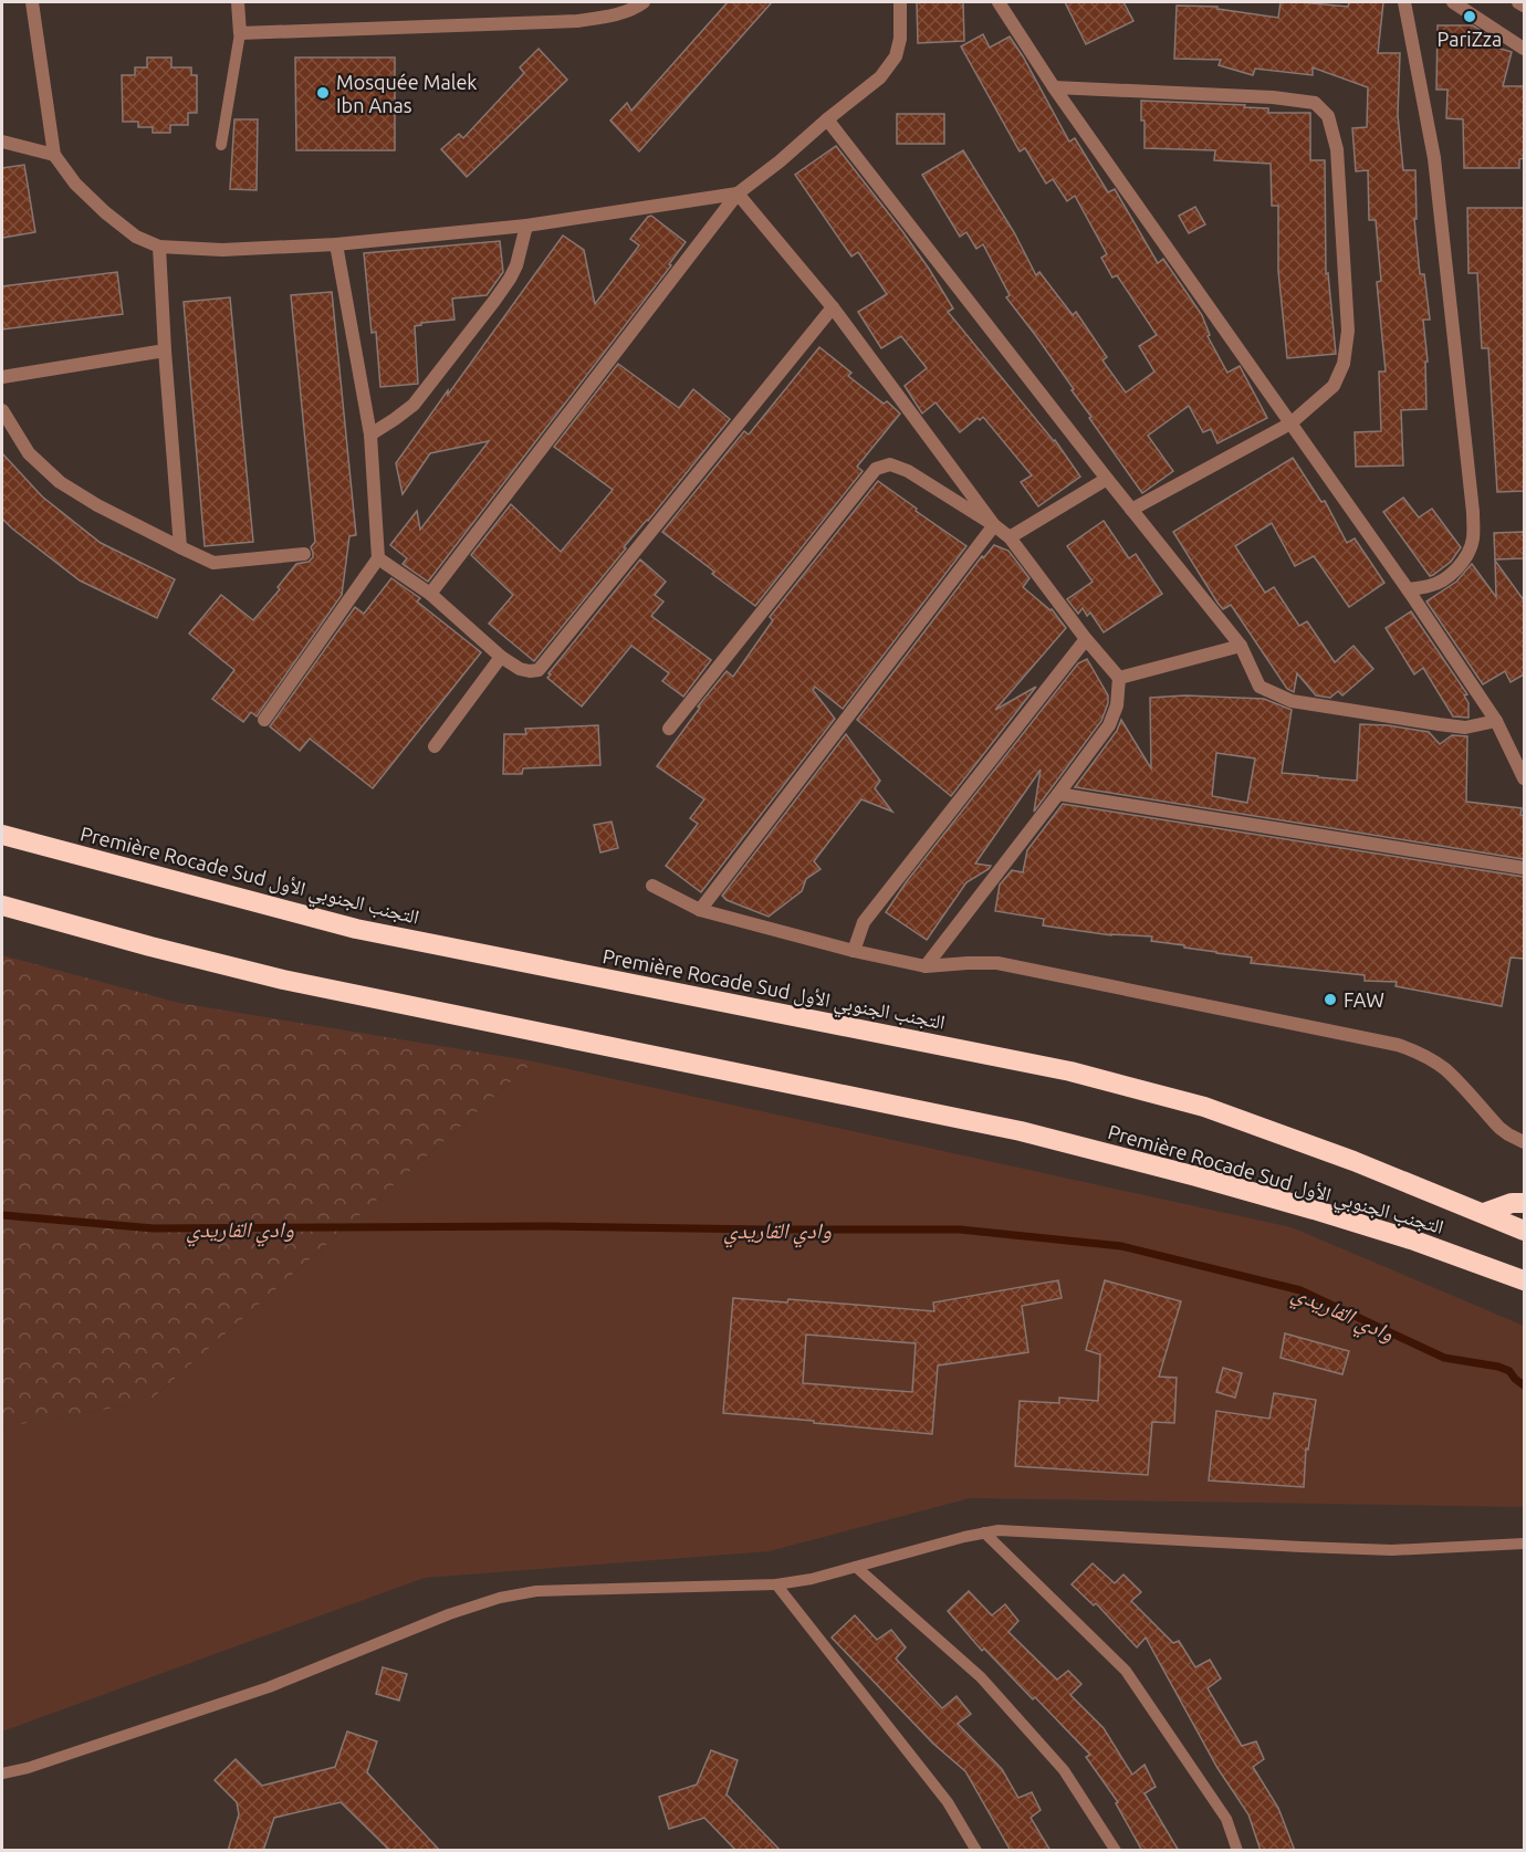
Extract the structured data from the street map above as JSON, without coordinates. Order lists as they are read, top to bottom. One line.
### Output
{"streets":{"highway":["Première Rocade Sud التجنب الجنوبي الأول"]},"water":["وادي القاريدي"],"places":["PariZza","Mosquée Malek Ibn Anas","FAW"]}
